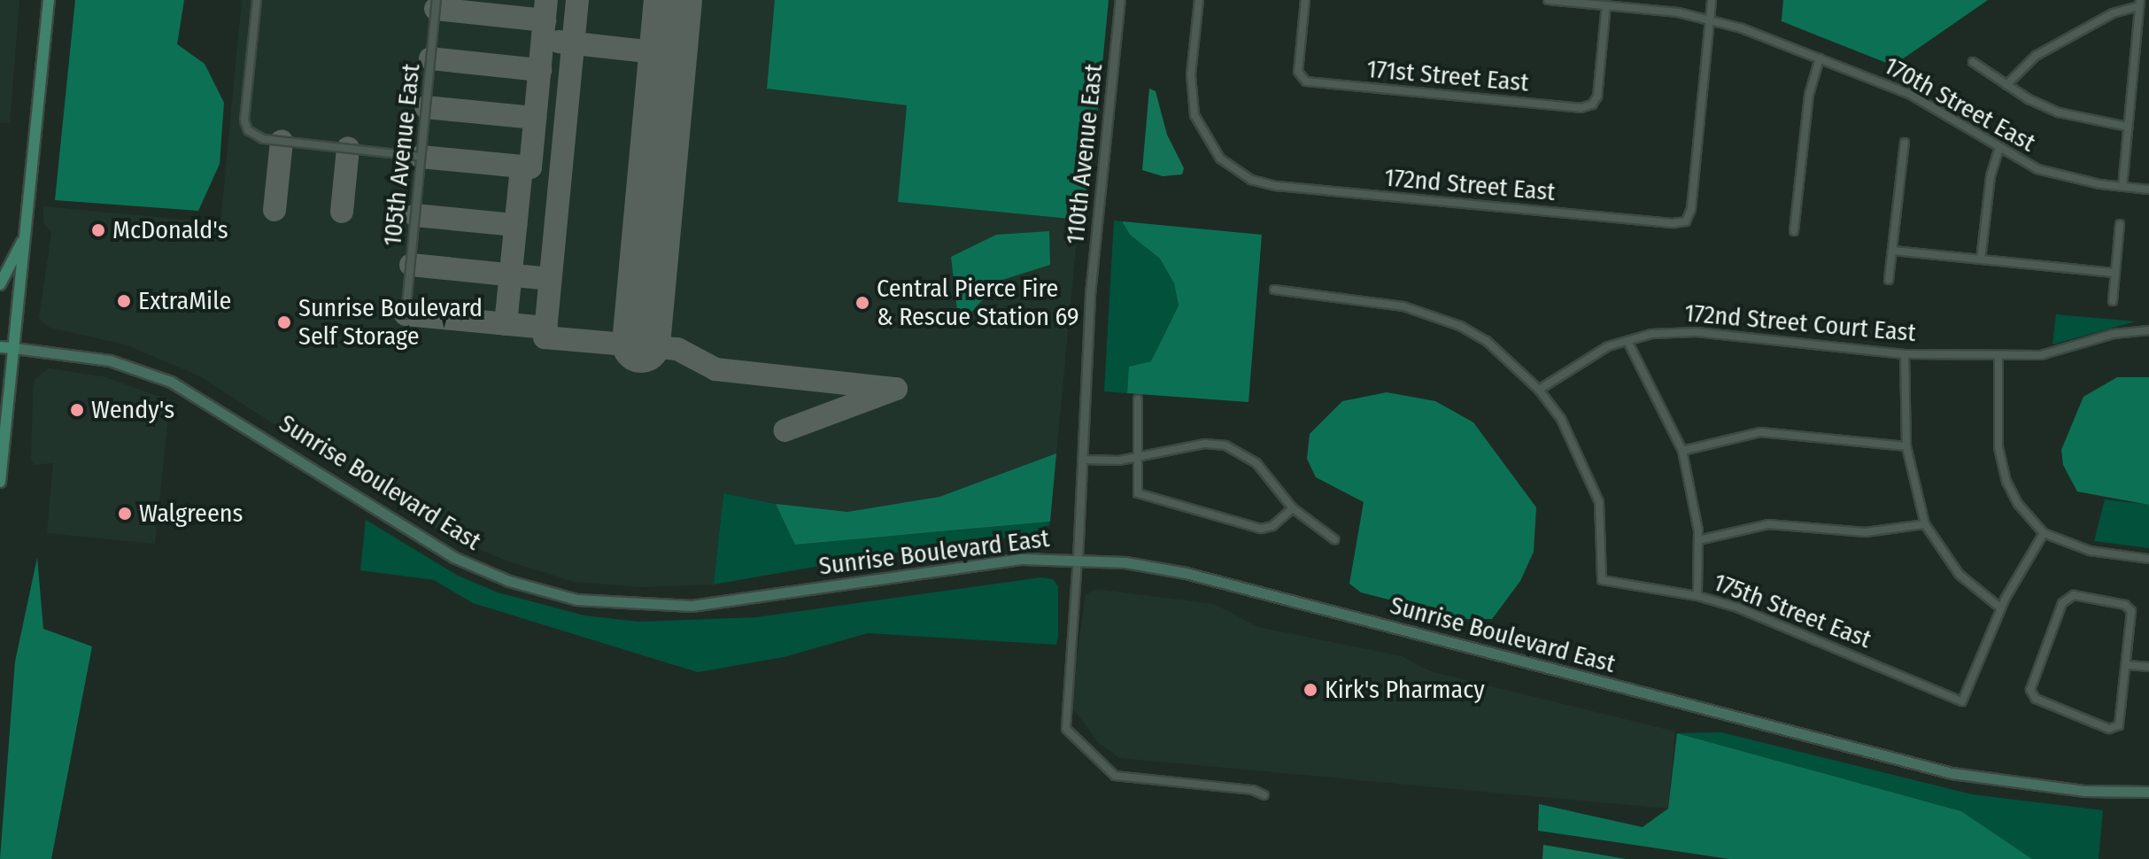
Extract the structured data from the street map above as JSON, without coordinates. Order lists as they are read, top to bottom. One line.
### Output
{"streets":{"main road":["Sunrise Boulevard East"],"street":["171st Street East","170th Street East","110th Avenue East","105th Avenue East","172nd Street East","172nd Street Court East","175th Street East"]},"crossings":[["171st Street East","170th Street East"],["170th Street East","172nd Street East"],["110th Avenue East","Sunrise Boulevard East"],["172nd Street Court East","175th Street East"]],"places":["McDonald's","ExtraMile","Central Pierce Fire & Rescue Station 69","Sunrise Boulevard Self Storage","Wendy's","Walgreens","Kirk's Pharmacy"]}
